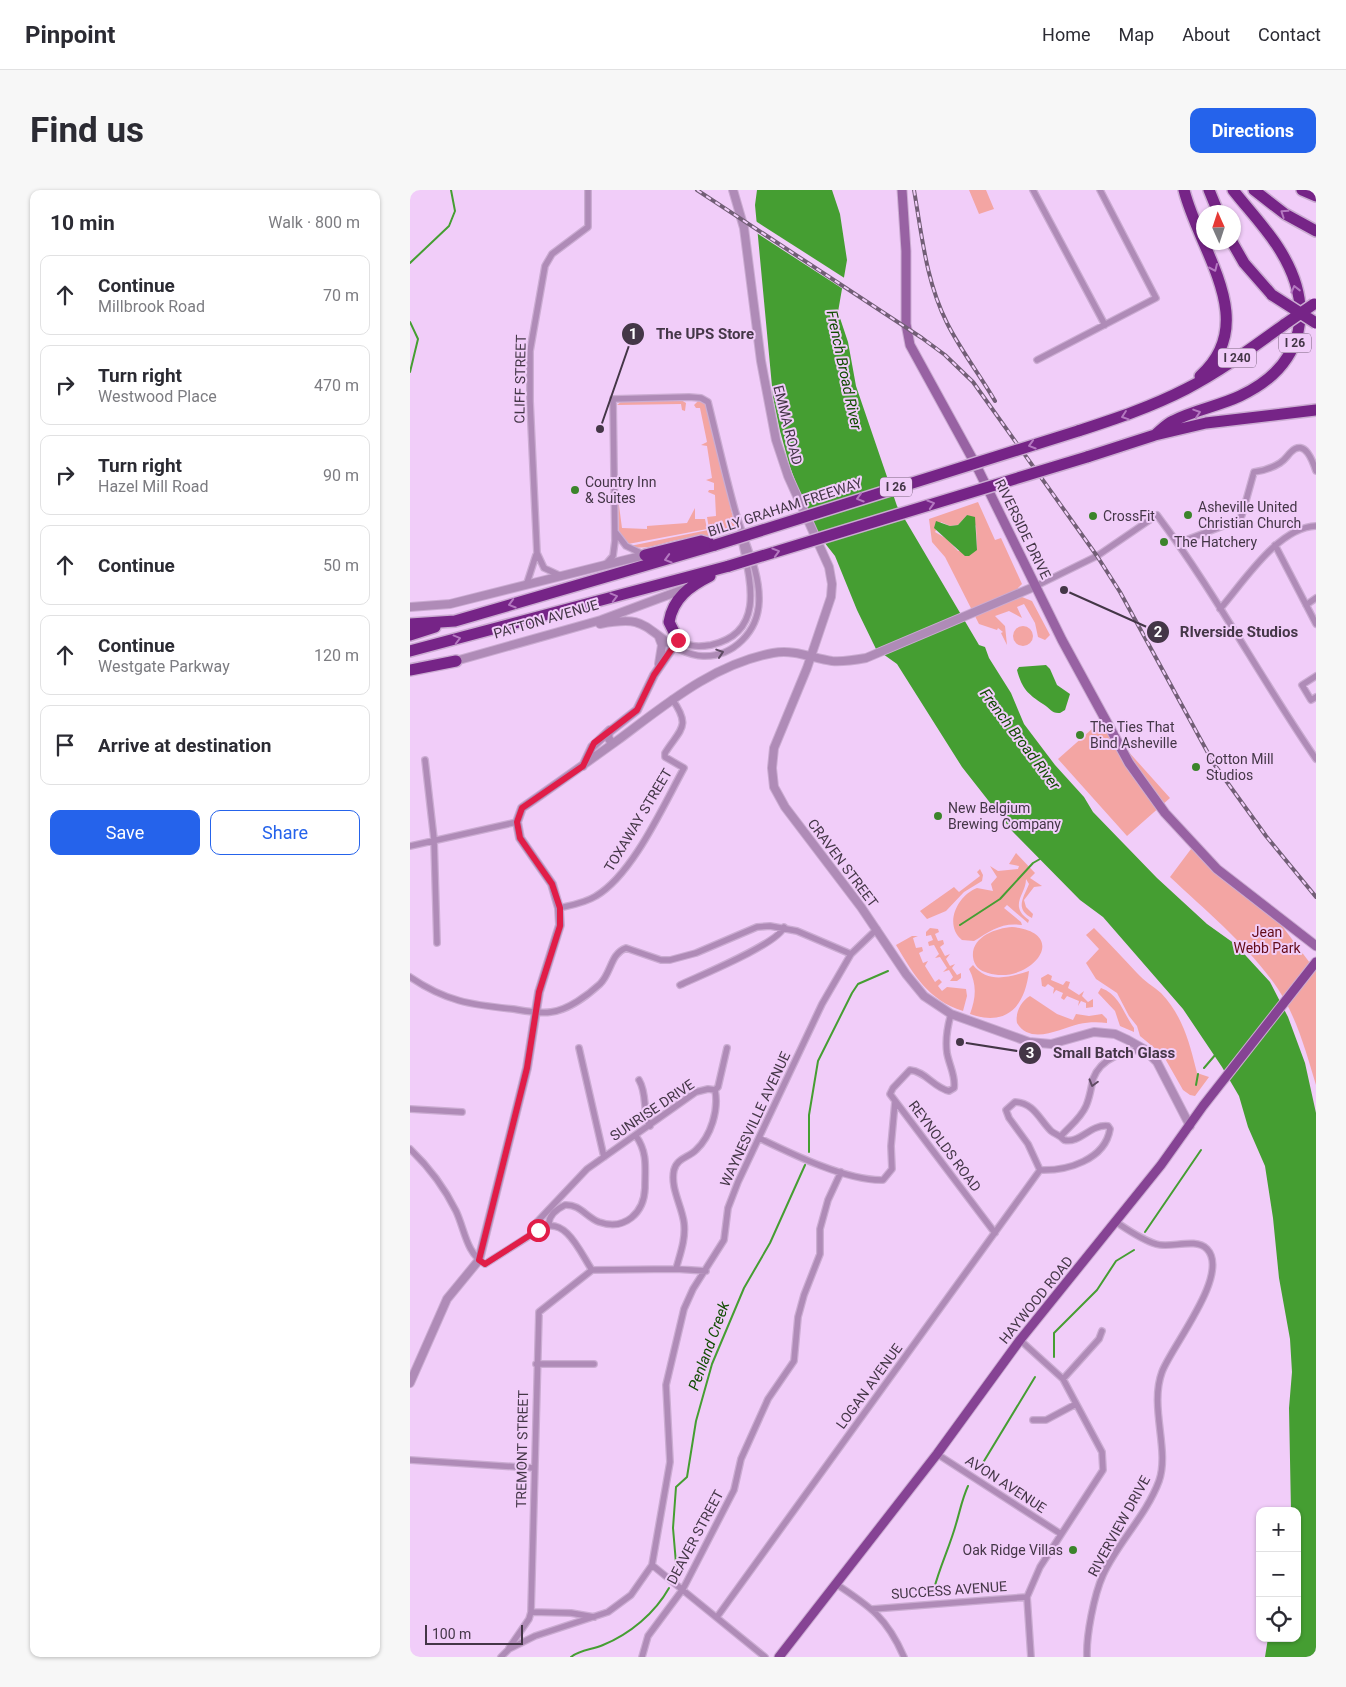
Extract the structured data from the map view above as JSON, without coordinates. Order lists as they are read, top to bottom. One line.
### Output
{"streets":{"highway":["I 26","I 240","BILLY GRAHAM FREEWAY"],"main road":["RIVERSIDE DRIVE","HAYWOOD ROAD"],"street":["CLIFF STREET","EMMA ROAD","PATTON AVENUE","TOXAWAY STREET","CRAVEN STREET","SUNRISE DRIVE","WAYNESVILLE AVENUE","REYNOLDS ROAD","LOGAN AVENUE","TREMONT STREET","AVON AVENUE","RIVERVIEW DRIVE","DEAVER STREET","SUCCESS AVENUE"]},"crossings":[["I 26","BILLY GRAHAM FREEWAY"],["EMMA ROAD","CRAVEN STREET"],["CRAVEN STREET","WAYNESVILLE AVENUE"],["CRAVEN STREET","HAYWOOD ROAD"],["WAYNESVILLE AVENUE","REYNOLDS ROAD"],["WAYNESVILLE AVENUE","TREMONT STREET"],["REYNOLDS ROAD","LOGAN AVENUE"],["REYNOLDS ROAD","DEAVER STREET"],["HAYWOOD ROAD","AVON AVENUE"],["HAYWOOD ROAD","RIVERVIEW DRIVE"]],"water":["French Broad River","Penland Creek"],"parks":["Jean Webb Park"],"places":["The UPS Store","Country Inn & Suites","Asheville United Christian Church","CrossFit","The Hatchery","RIverside Studios","The Ties That Bind Asheville","Cotton Mill Studios","New Belgium Brewing Company","Small Batch Glass","Oak Ridge Villas"],"scale_bar":"100 m","north":"top","page":{"header":"Pinpoint","nav":["Home","Map","About","Contact"],"buttons":["Directions",["Save","Share"]],"title":"Find us","heading":["10 min","Walk · 800 m"],"list":[["Continue","Millbrook Road","70 m"],["Turn right","Westwood Place","470 m"],["Turn right","Hazel Mill Road","90 m"],["Continue","50 m"],["Continue","Westgate Parkway","120 m"],"Arrive at destination"],"map_buttons":["+","−"],"scale":"100 m"}}
